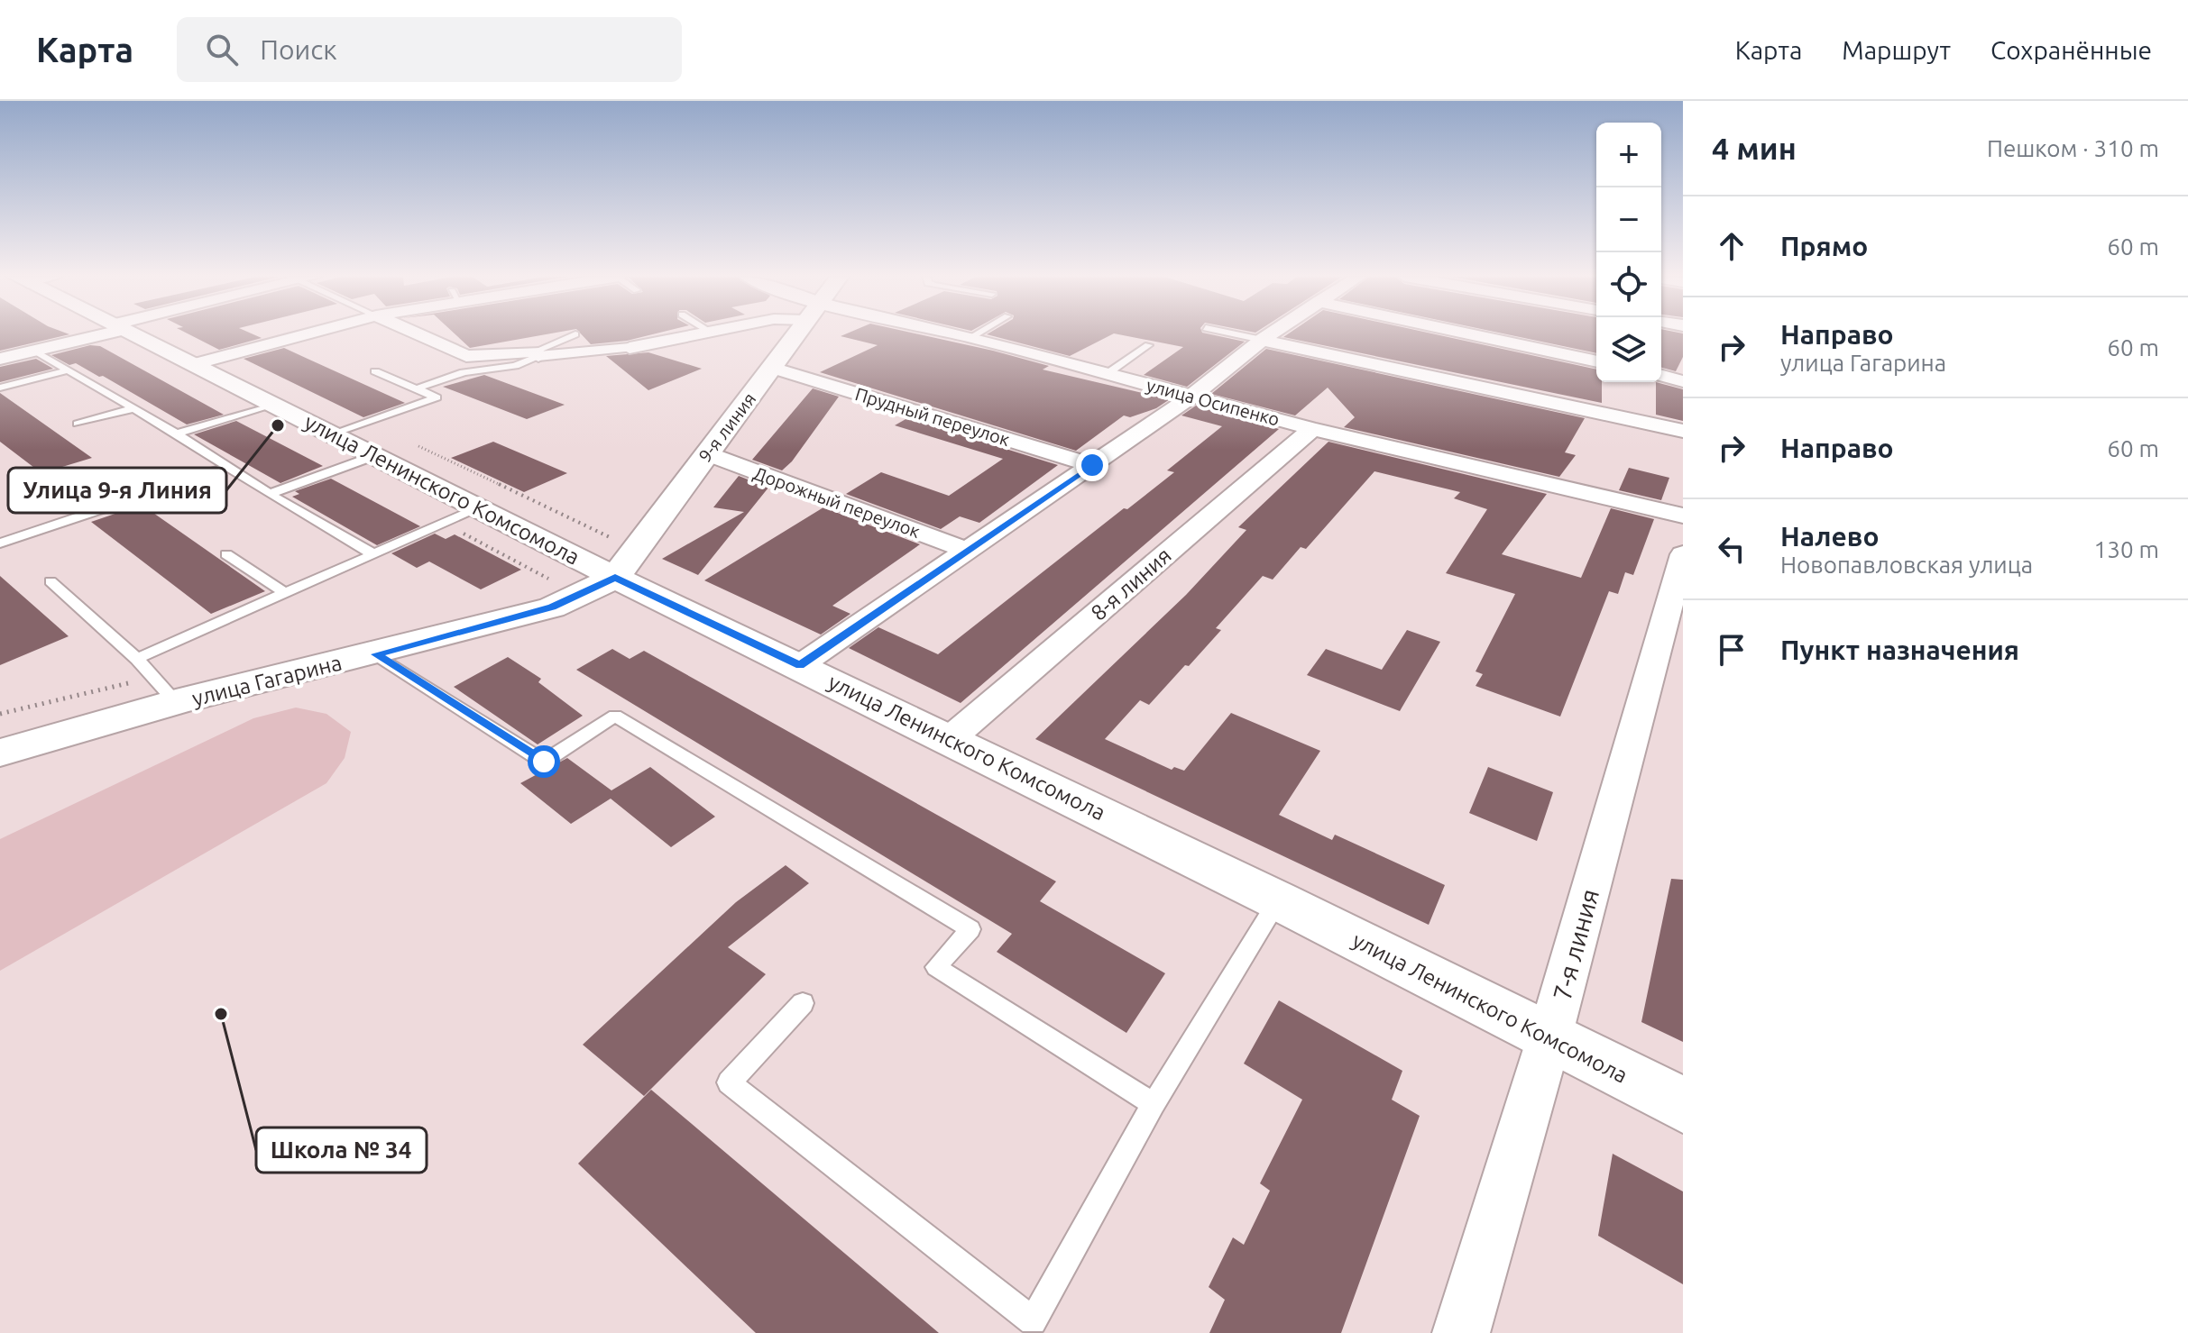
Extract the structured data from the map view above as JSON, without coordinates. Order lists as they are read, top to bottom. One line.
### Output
{"streets":{"street":["улица Осипенко","Прудный переулок","9-я линия","улица Ленинского Комсомола","Дорожный переулок","8-я линия","улица Гагарина","7-я линия"]},"crossings":[["улица Осипенко","8-я линия"],["Прудный переулок","9-я линия"],["9-я линия","улица Ленинского Комсомола"],["9-я линия","Дорожный переулок"],["9-я линия","улица Гагарина"],["улица Ленинского Комсомола","8-я линия"],["улица Ленинского Комсомола","улица Гагарина"],["улица Ленинского Комсомола","7-я линия"]],"places":["Улица 9-я Линия","Школа № 34"],"page":{"header":"Карта","search":"Поиск","nav":["Карта","Маршрут","Сохранённые"],"heading":["4 мин","Пешком · 310 m"],"map_buttons":["+","−"],"list":[["Прямо","60 m"],["Направо","улица Гагарина","60 m"],["Направо","60 m"],["Налево","Новопавловская улица","130 m"],"Пункт назначения"]}}
